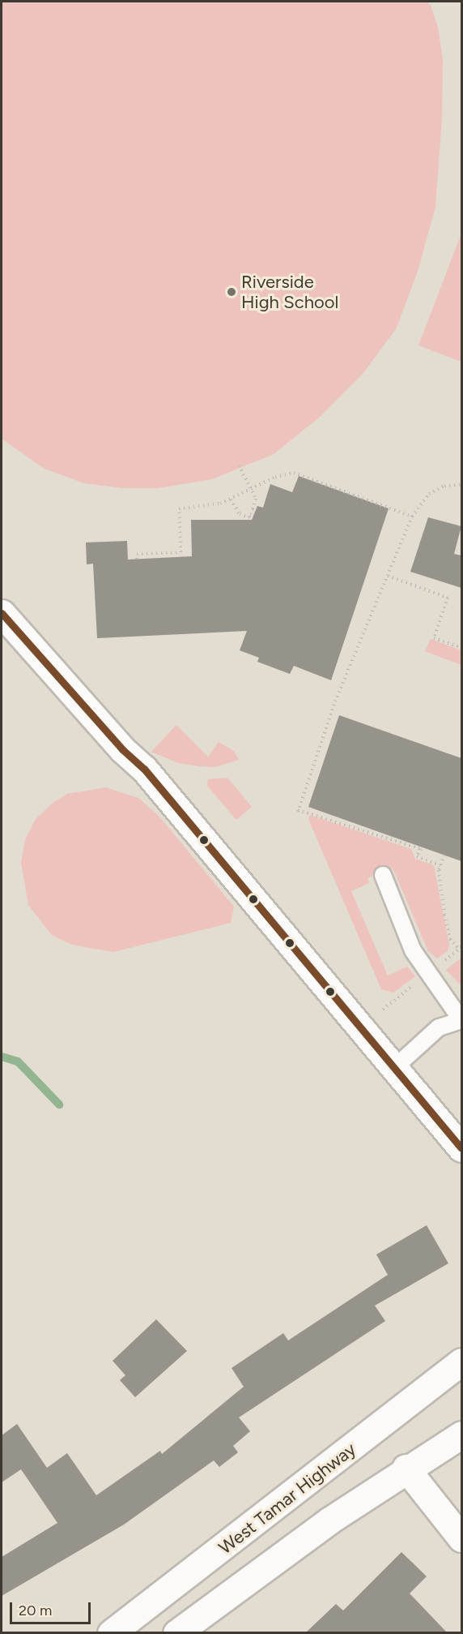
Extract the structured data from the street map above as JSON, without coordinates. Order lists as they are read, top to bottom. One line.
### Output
{"streets":{"main road":["West Tamar Highway"]},"places":["Riverside High School"],"scale_bar":"20 m"}
